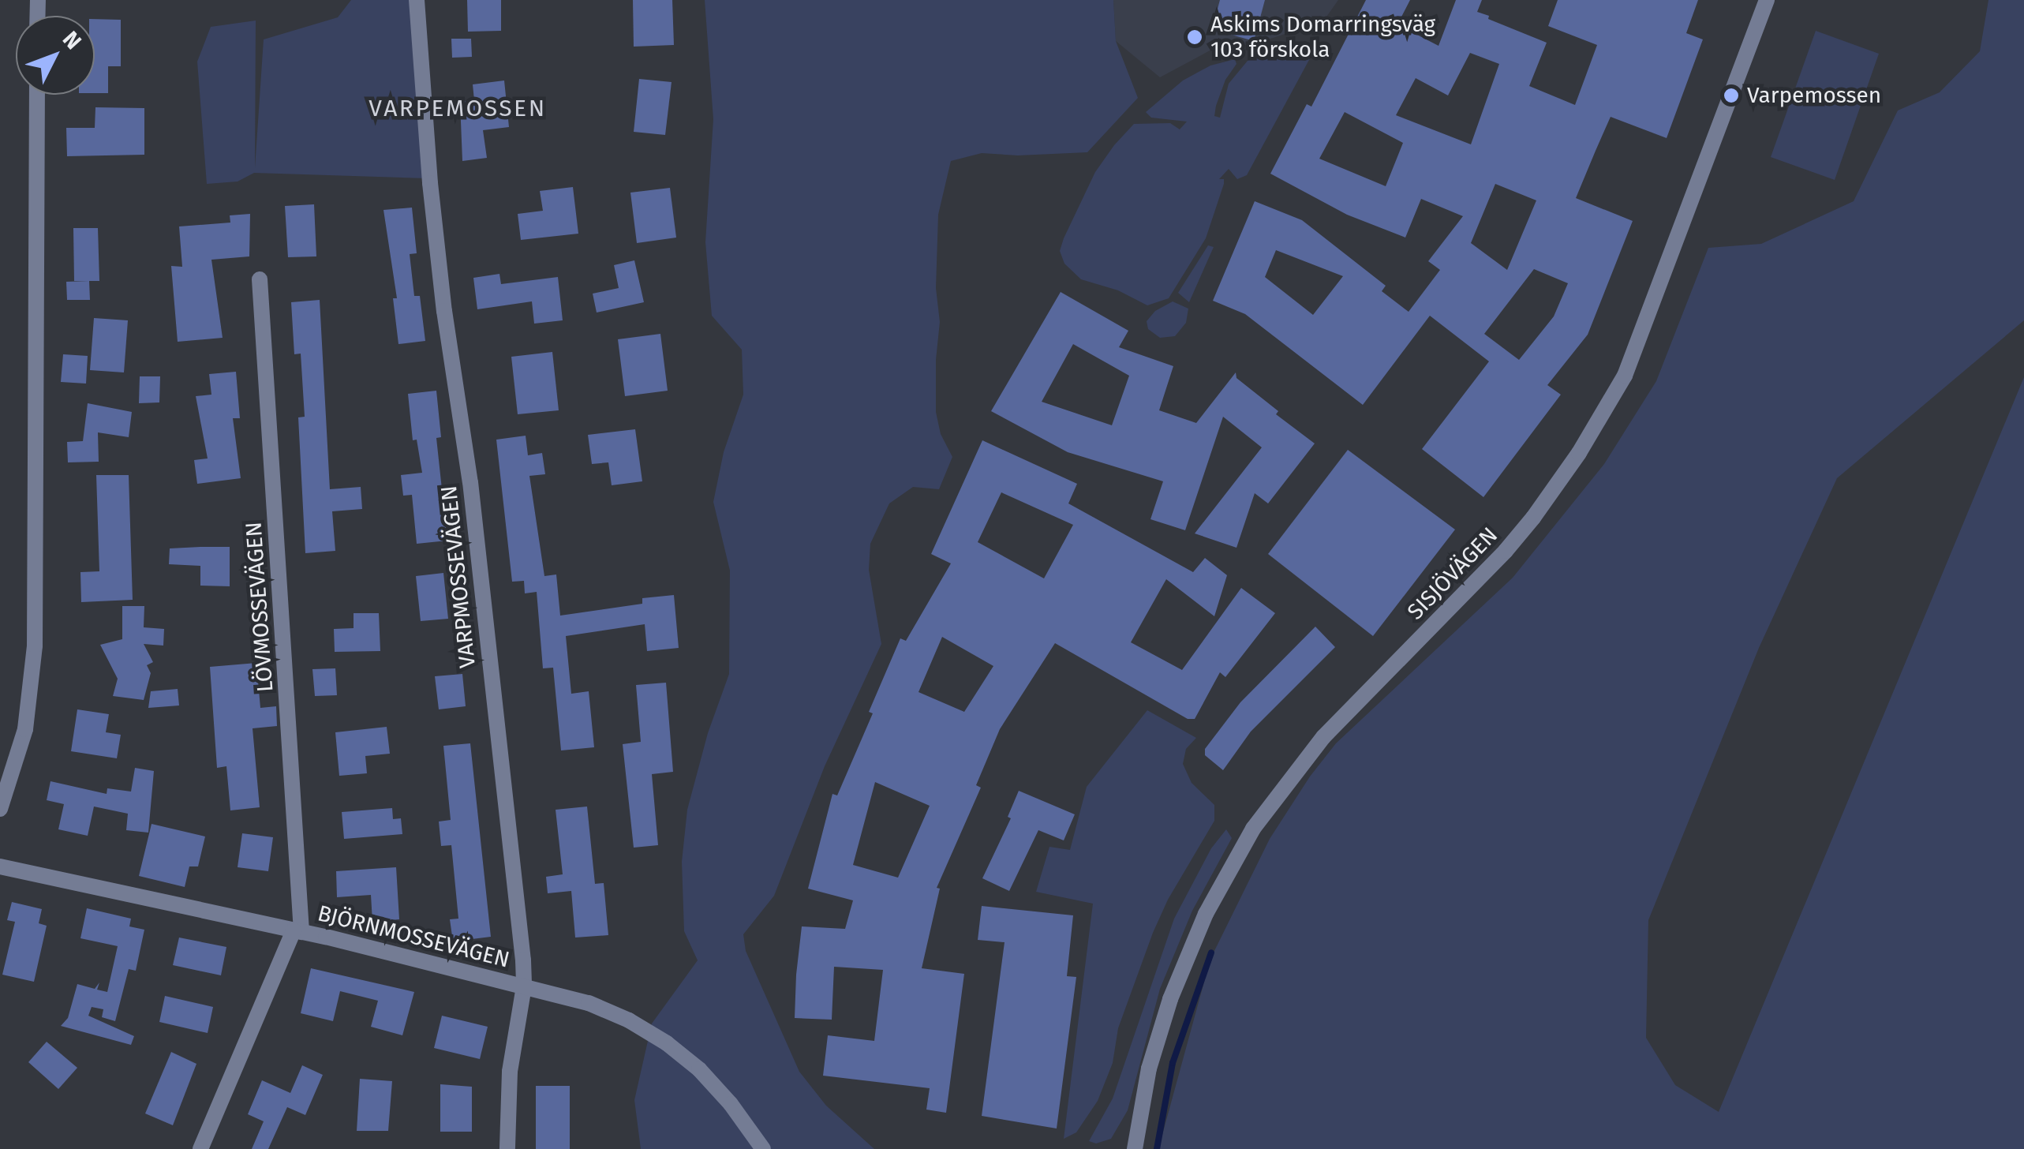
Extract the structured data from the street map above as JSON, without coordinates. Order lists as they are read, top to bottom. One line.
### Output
{"streets":{"street":["SISJÖVÄGEN","VARPMOSSEVÄGEN","LÖVMOSSEVÄGEN","BJÖRNMOSSEVÄGEN"]},"crossings":[["VARPMOSSEVÄGEN","BJÖRNMOSSEVÄGEN"],["LÖVMOSSEVÄGEN","BJÖRNMOSSEVÄGEN"]],"districts":["VARPEMOSSEN"],"places":["Askims Domarringsväg 103 förskola","Varpemossen"],"north":"top right"}
